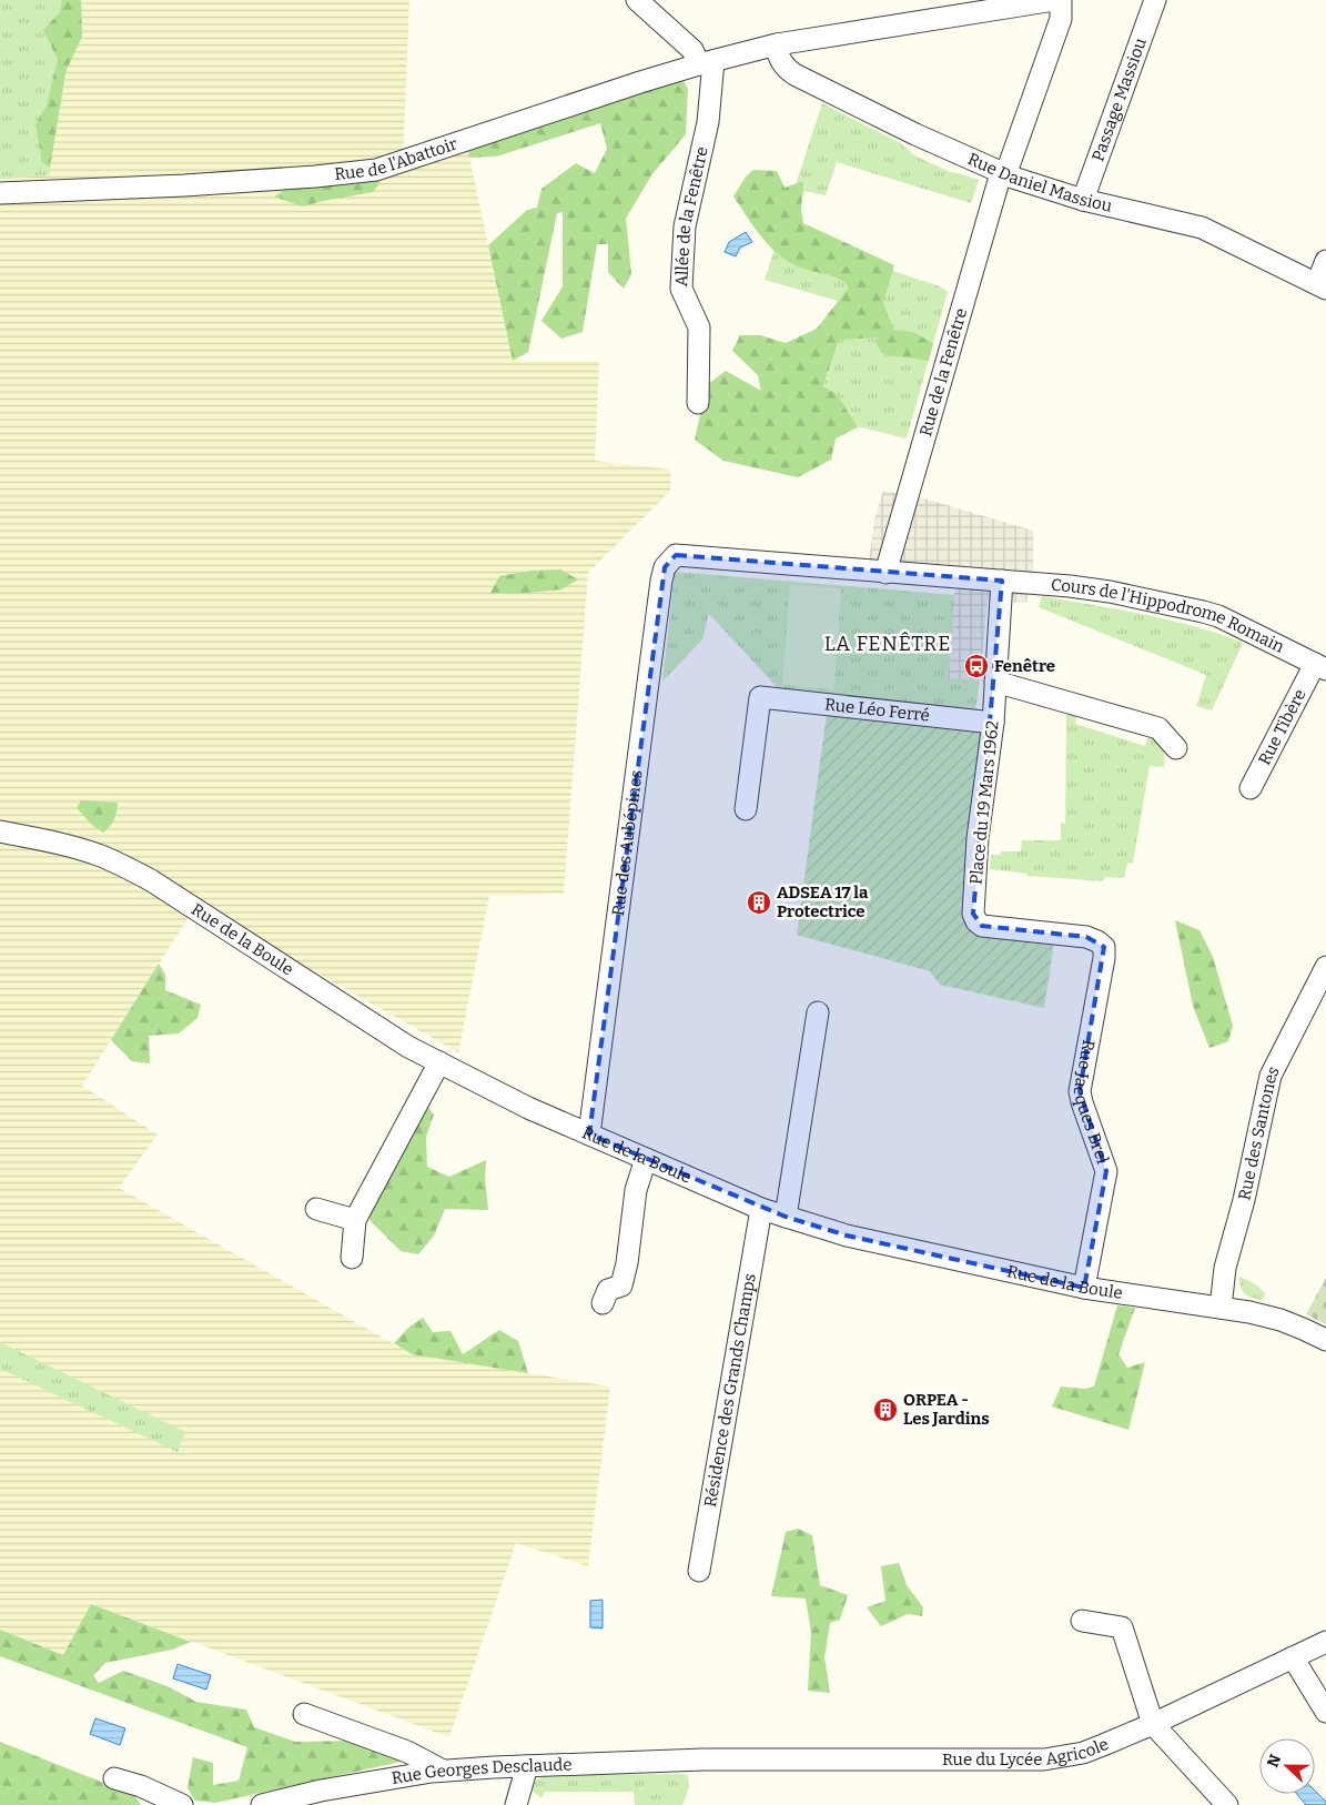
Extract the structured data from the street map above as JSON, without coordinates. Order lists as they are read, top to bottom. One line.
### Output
{"streets":{"street":["Passage Massiou","Rue de l'Abattoir","Rue Daniel Massiou","Allée de la Fenêtre","Rue de la Fenêtre","Cours de l'Hippodrome Romain","Rue Léo Ferré","Rue Tibère","Place du 19 Mars 1962","Rue des Aubépines","Rue de la Boule","Rue Jacques Brel","Rue des Santones","Résidence des Grands Champs","Rue du Lycée Agricole","Rue Georges Desclaude"]},"crossings":[["Passage Massiou","Rue Daniel Massiou"],["Rue de l'Abattoir","Rue Daniel Massiou"],["Rue de l'Abattoir","Allée de la Fenêtre"],["Rue Daniel Massiou","Rue de la Fenêtre"],["Rue de la Fenêtre","Cours de l'Hippodrome Romain"],["Cours de l'Hippodrome Romain","Rue Tibère"],["Cours de l'Hippodrome Romain","Place du 19 Mars 1962"],["Cours de l'Hippodrome Romain","Rue des Aubépines"],["Rue Léo Ferré","Place du 19 Mars 1962"],["Place du 19 Mars 1962","Rue Jacques Brel"],["Rue des Aubépines","Rue de la Boule"],["Rue de la Boule","Rue Jacques Brel"],["Rue de la Boule","Rue des Santones"],["Rue de la Boule","Résidence des Grands Champs"],["Rue du Lycée Agricole","Rue Georges Desclaude"]],"districts":["LA FENÊTRE"],"places":{"bus stop":["Fenêtre"],"building":["ADSEA 17 la Protectrice","ORPEA - Les Jardins"]},"north":"left"}
